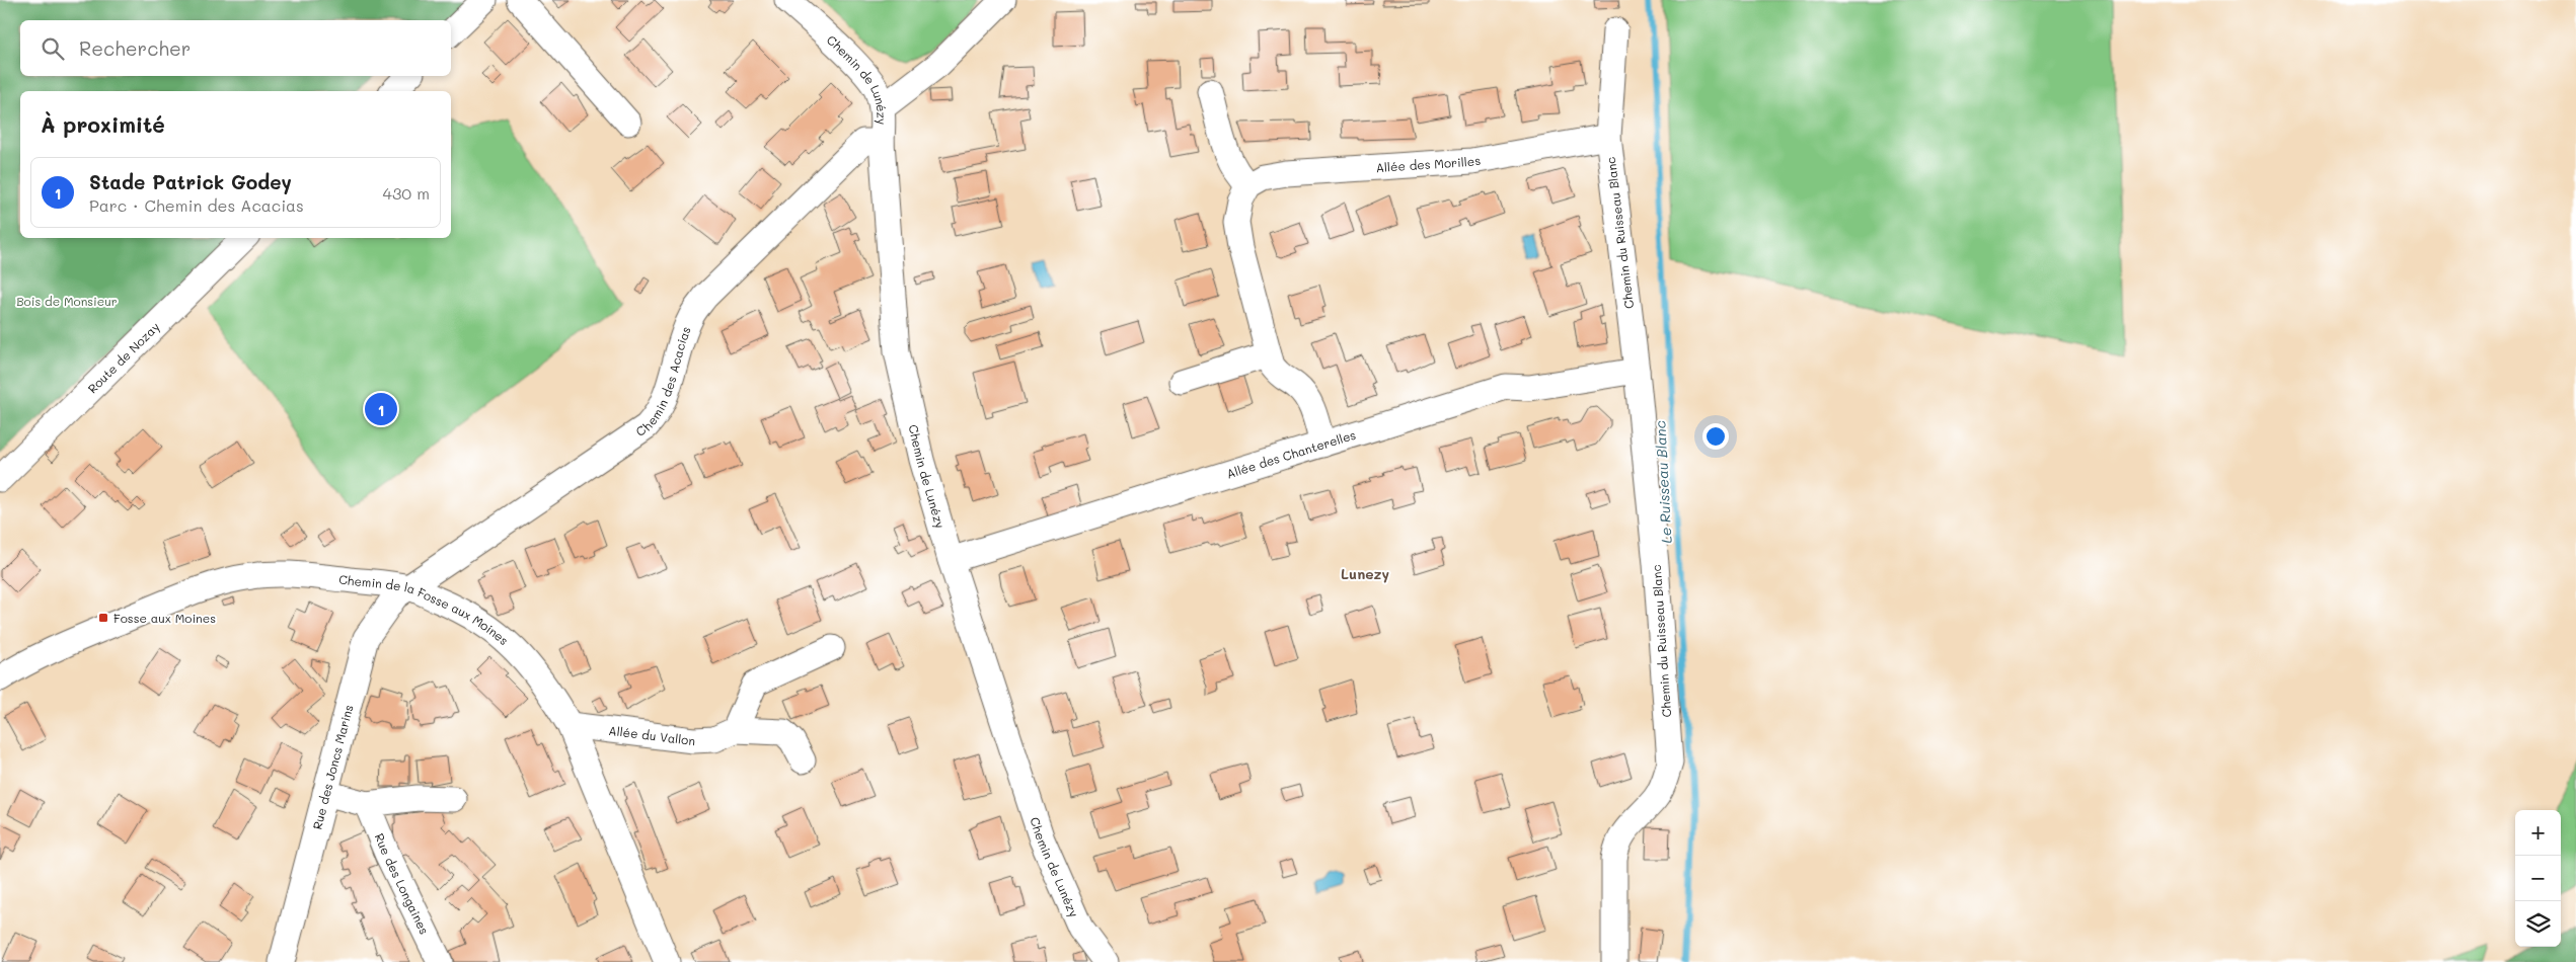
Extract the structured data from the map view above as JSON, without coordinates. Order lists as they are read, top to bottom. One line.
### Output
{"streets":{"street":["Chemin de Lunézy","Allée des Morilles","Chemin du Ruisseau Blanc","Route de Nozay","Chemin des Acacias","Allée des Chanterelles","Chemin de la Fosse aux Moines","Allée du Vallon","Rue des Joncs Marins","Rue des Longaines"]},"crossings":[["Chemin de Lunézy","Chemin des Acacias"],["Chemin de Lunézy","Allée des Chanterelles"],["Allée des Morilles","Chemin du Ruisseau Blanc"],["Chemin du Ruisseau Blanc","Allée des Chanterelles"],["Chemin des Acacias","Chemin de la Fosse aux Moines"],["Chemin des Acacias","Rue des Joncs Marins"],["Chemin de la Fosse aux Moines","Allée du Vallon"],["Chemin de la Fosse aux Moines","Rue des Joncs Marins"]],"districts":["Lunezy"],"water":["Le Ruisseau Blanc"],"parks":["Bois de Monsieur"],"places":{"transit":["Fosse aux Moines"]},"page":{"search":"Rechercher","heading":"À proximité","list":[{"mark":"1","name":"Stade Patrick Godey","note":"Parc · Chemin des Acacias","value":"430 m"}],"pins":"1","map_buttons":["+","−"]}}
